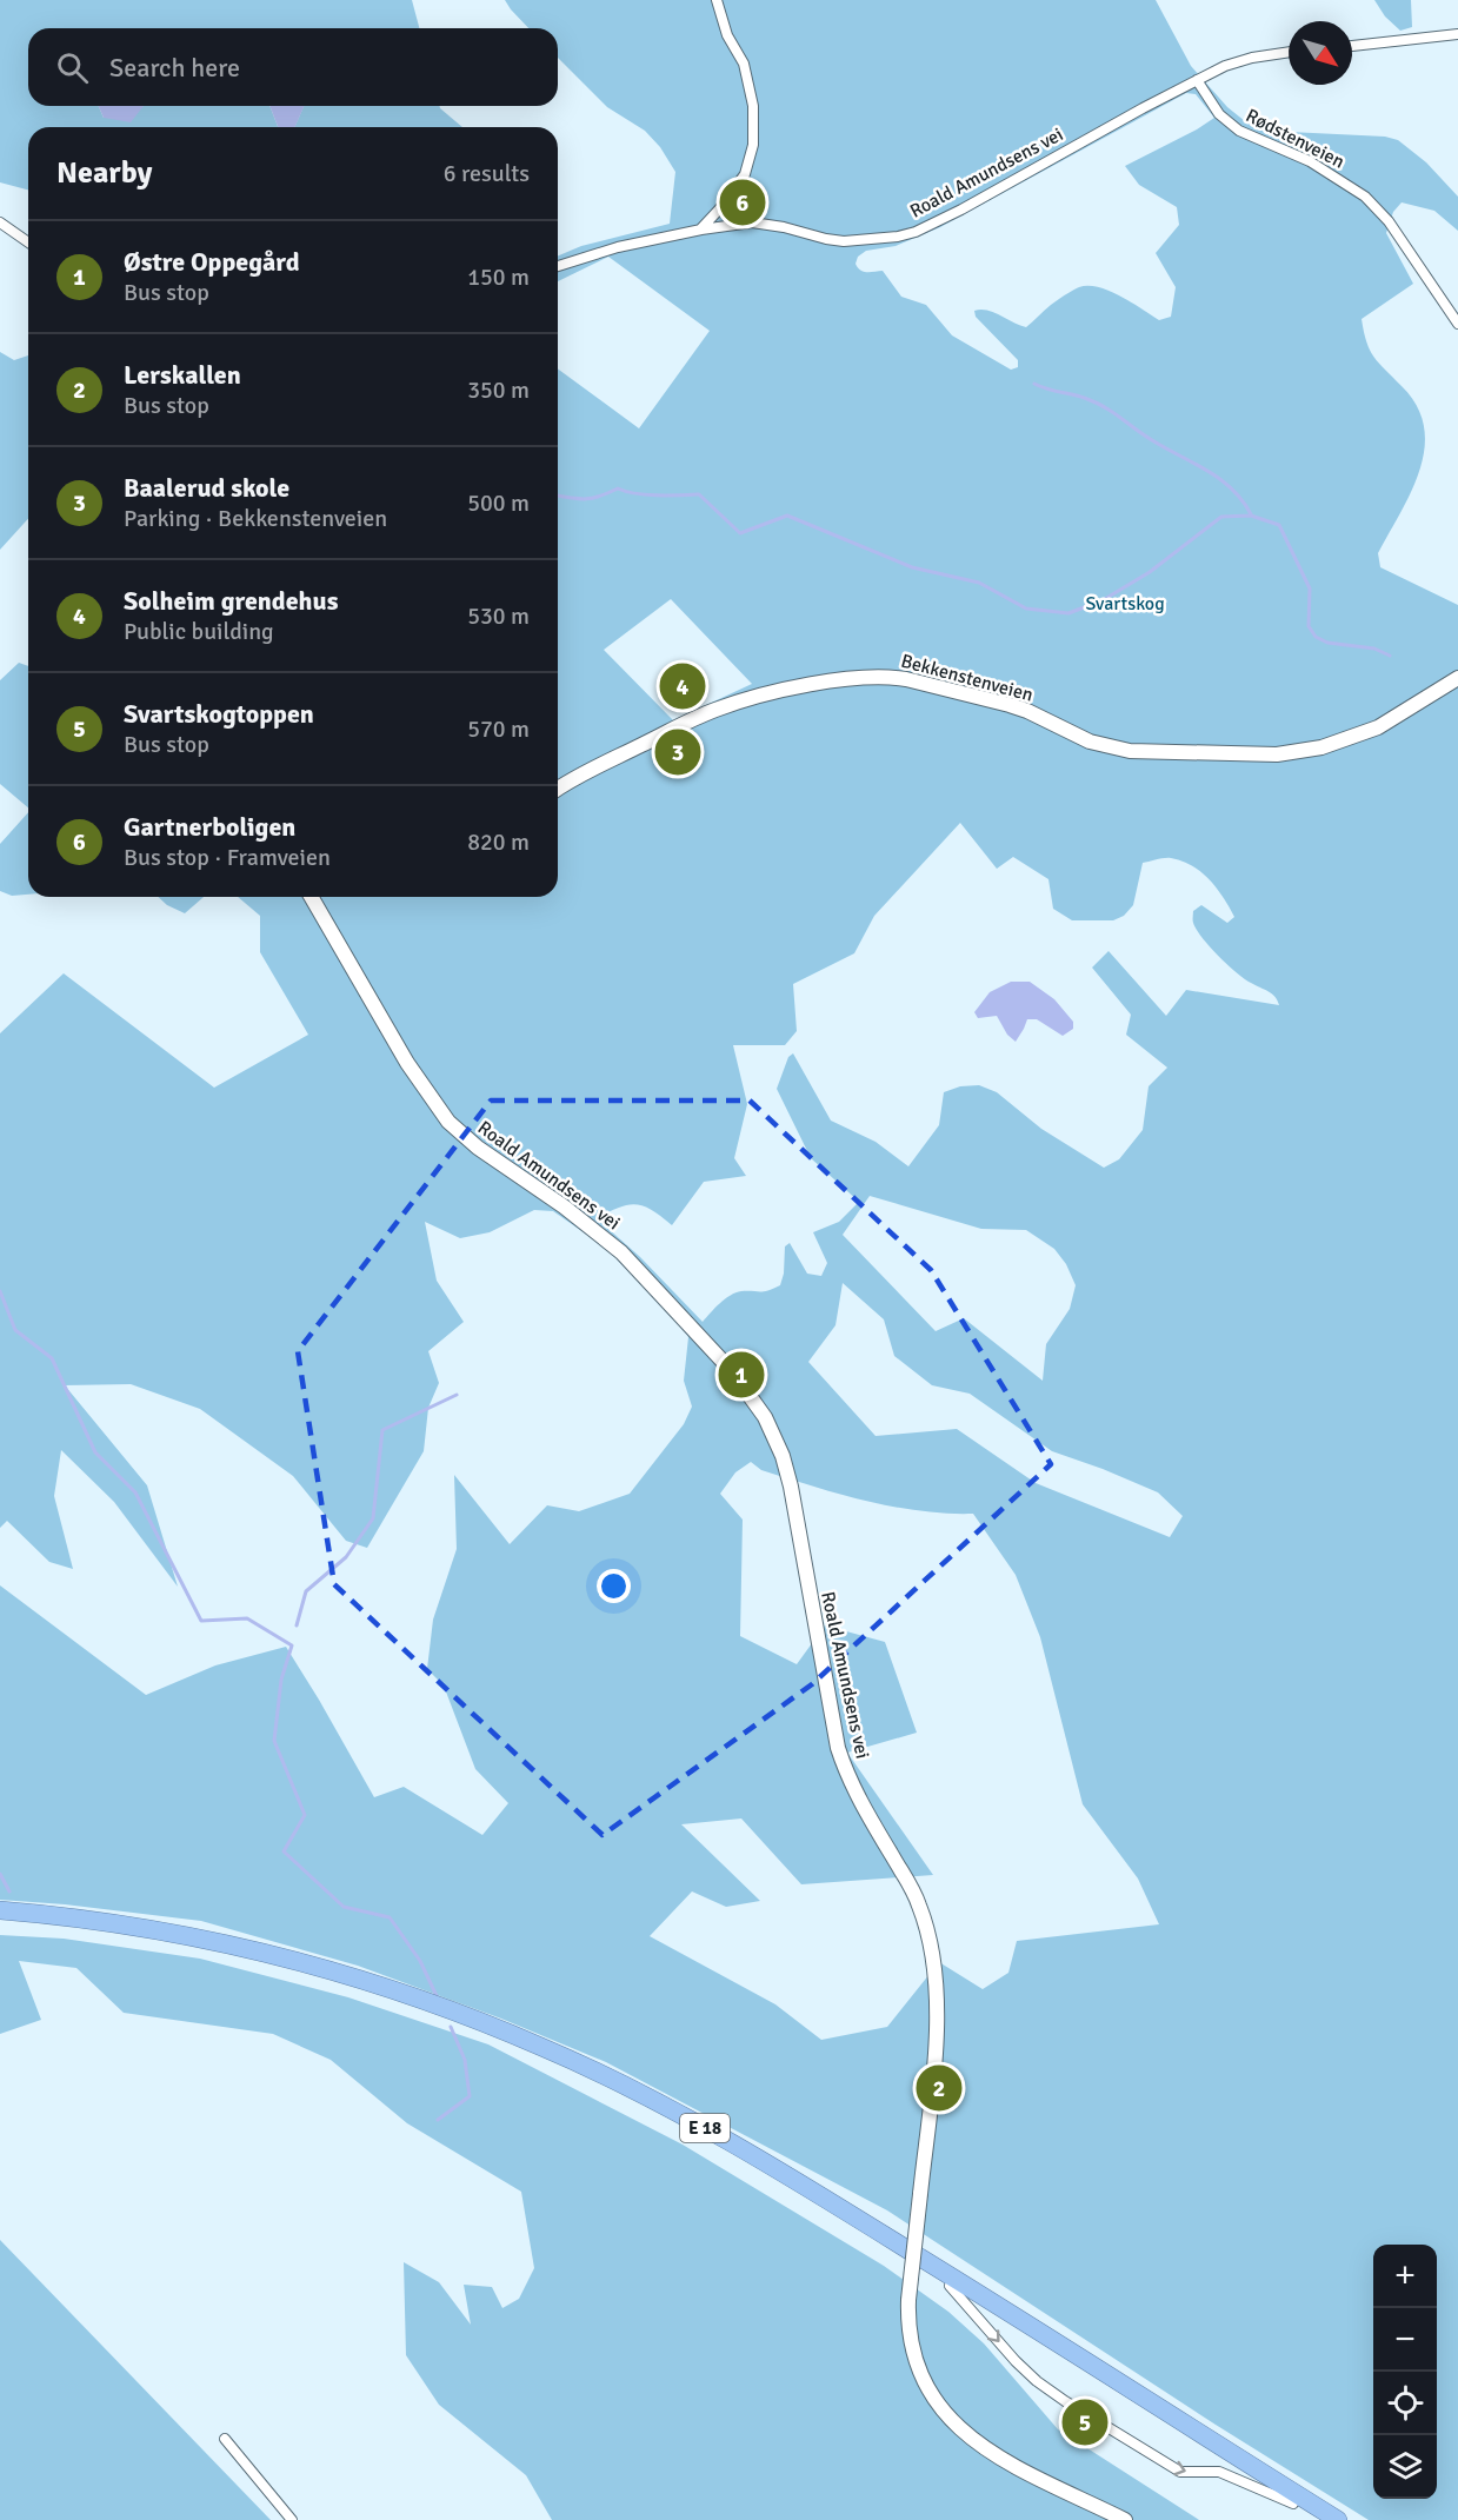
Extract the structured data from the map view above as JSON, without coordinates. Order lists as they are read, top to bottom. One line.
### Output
{"streets":{"highway":["E 18"],"main road":["Roald Amundsens vei","Bekkenstenveien"],"street":["Rødstenveien"]},"crossings":[["Rødstenveien","Roald Amundsens vei"]],"parks":["Svartskog"],"north":"bottom right","page":{"search":"Search here","heading":["Nearby","6 results"],"pins":["6","4","3","1","2","5"],"list":[{"mark":"1","name":"Østre Oppegård","note":"Bus stop","value":"150 m"},{"mark":"2","name":"Lerskallen","note":"Bus stop","value":"350 m"},{"mark":"3","name":"Baalerud skole","note":"Parking · Bekkenstenveien","value":"500 m"},{"mark":"4","name":"Solheim grendehus","note":"Public building","value":"530 m"},{"mark":"5","name":"Svartskogtoppen","note":"Bus stop","value":"570 m"},{"mark":"6","name":"Gartnerboligen","note":"Bus stop · Framveien","value":"820 m"}],"map_buttons":["+","−"]}}
